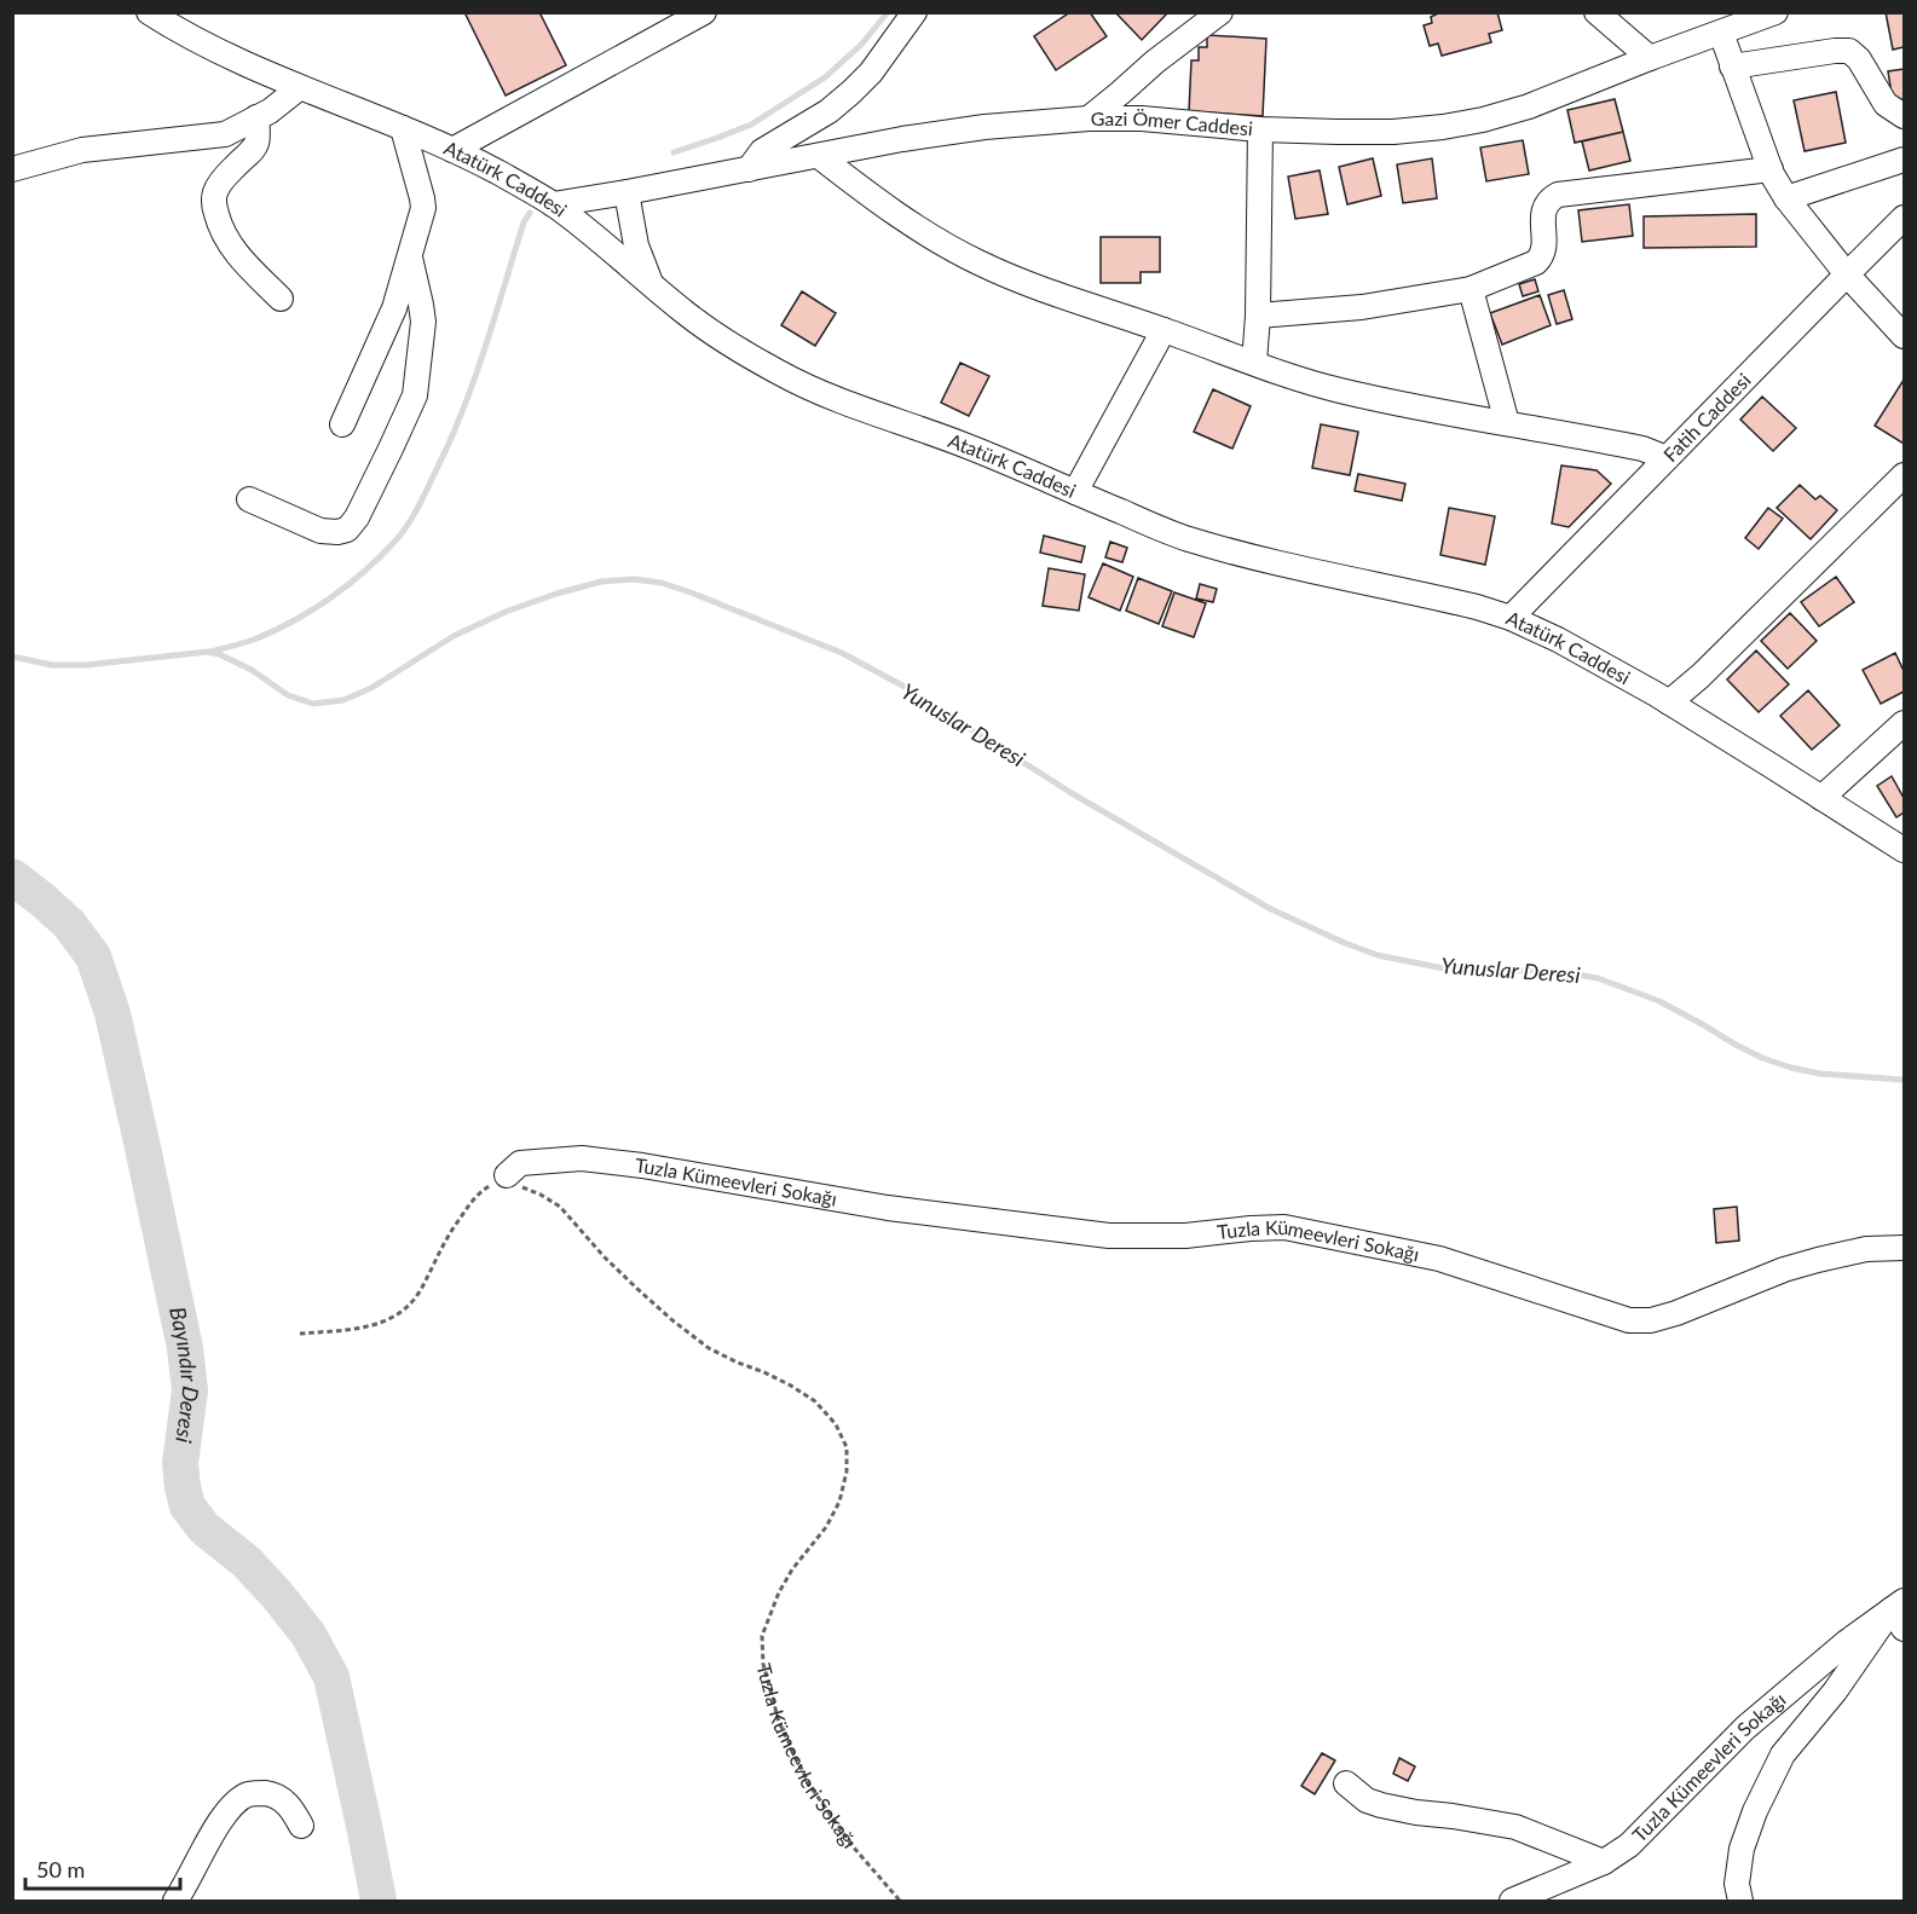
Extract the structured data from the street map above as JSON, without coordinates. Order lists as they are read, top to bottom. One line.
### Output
{"streets":{"street":["Gazi Ömer Caddesi","Atatürk Caddesi","Fatih Caddesi","Tuzla Kümeevleri Sokağı"]},"crossings":[["Gazi Ömer Caddesi","Atatürk Caddesi"],["Atatürk Caddesi","Fatih Caddesi"]],"water":["Yunuslar Deresi","Bayındır Deresi"],"scale_bar":"50 m"}
